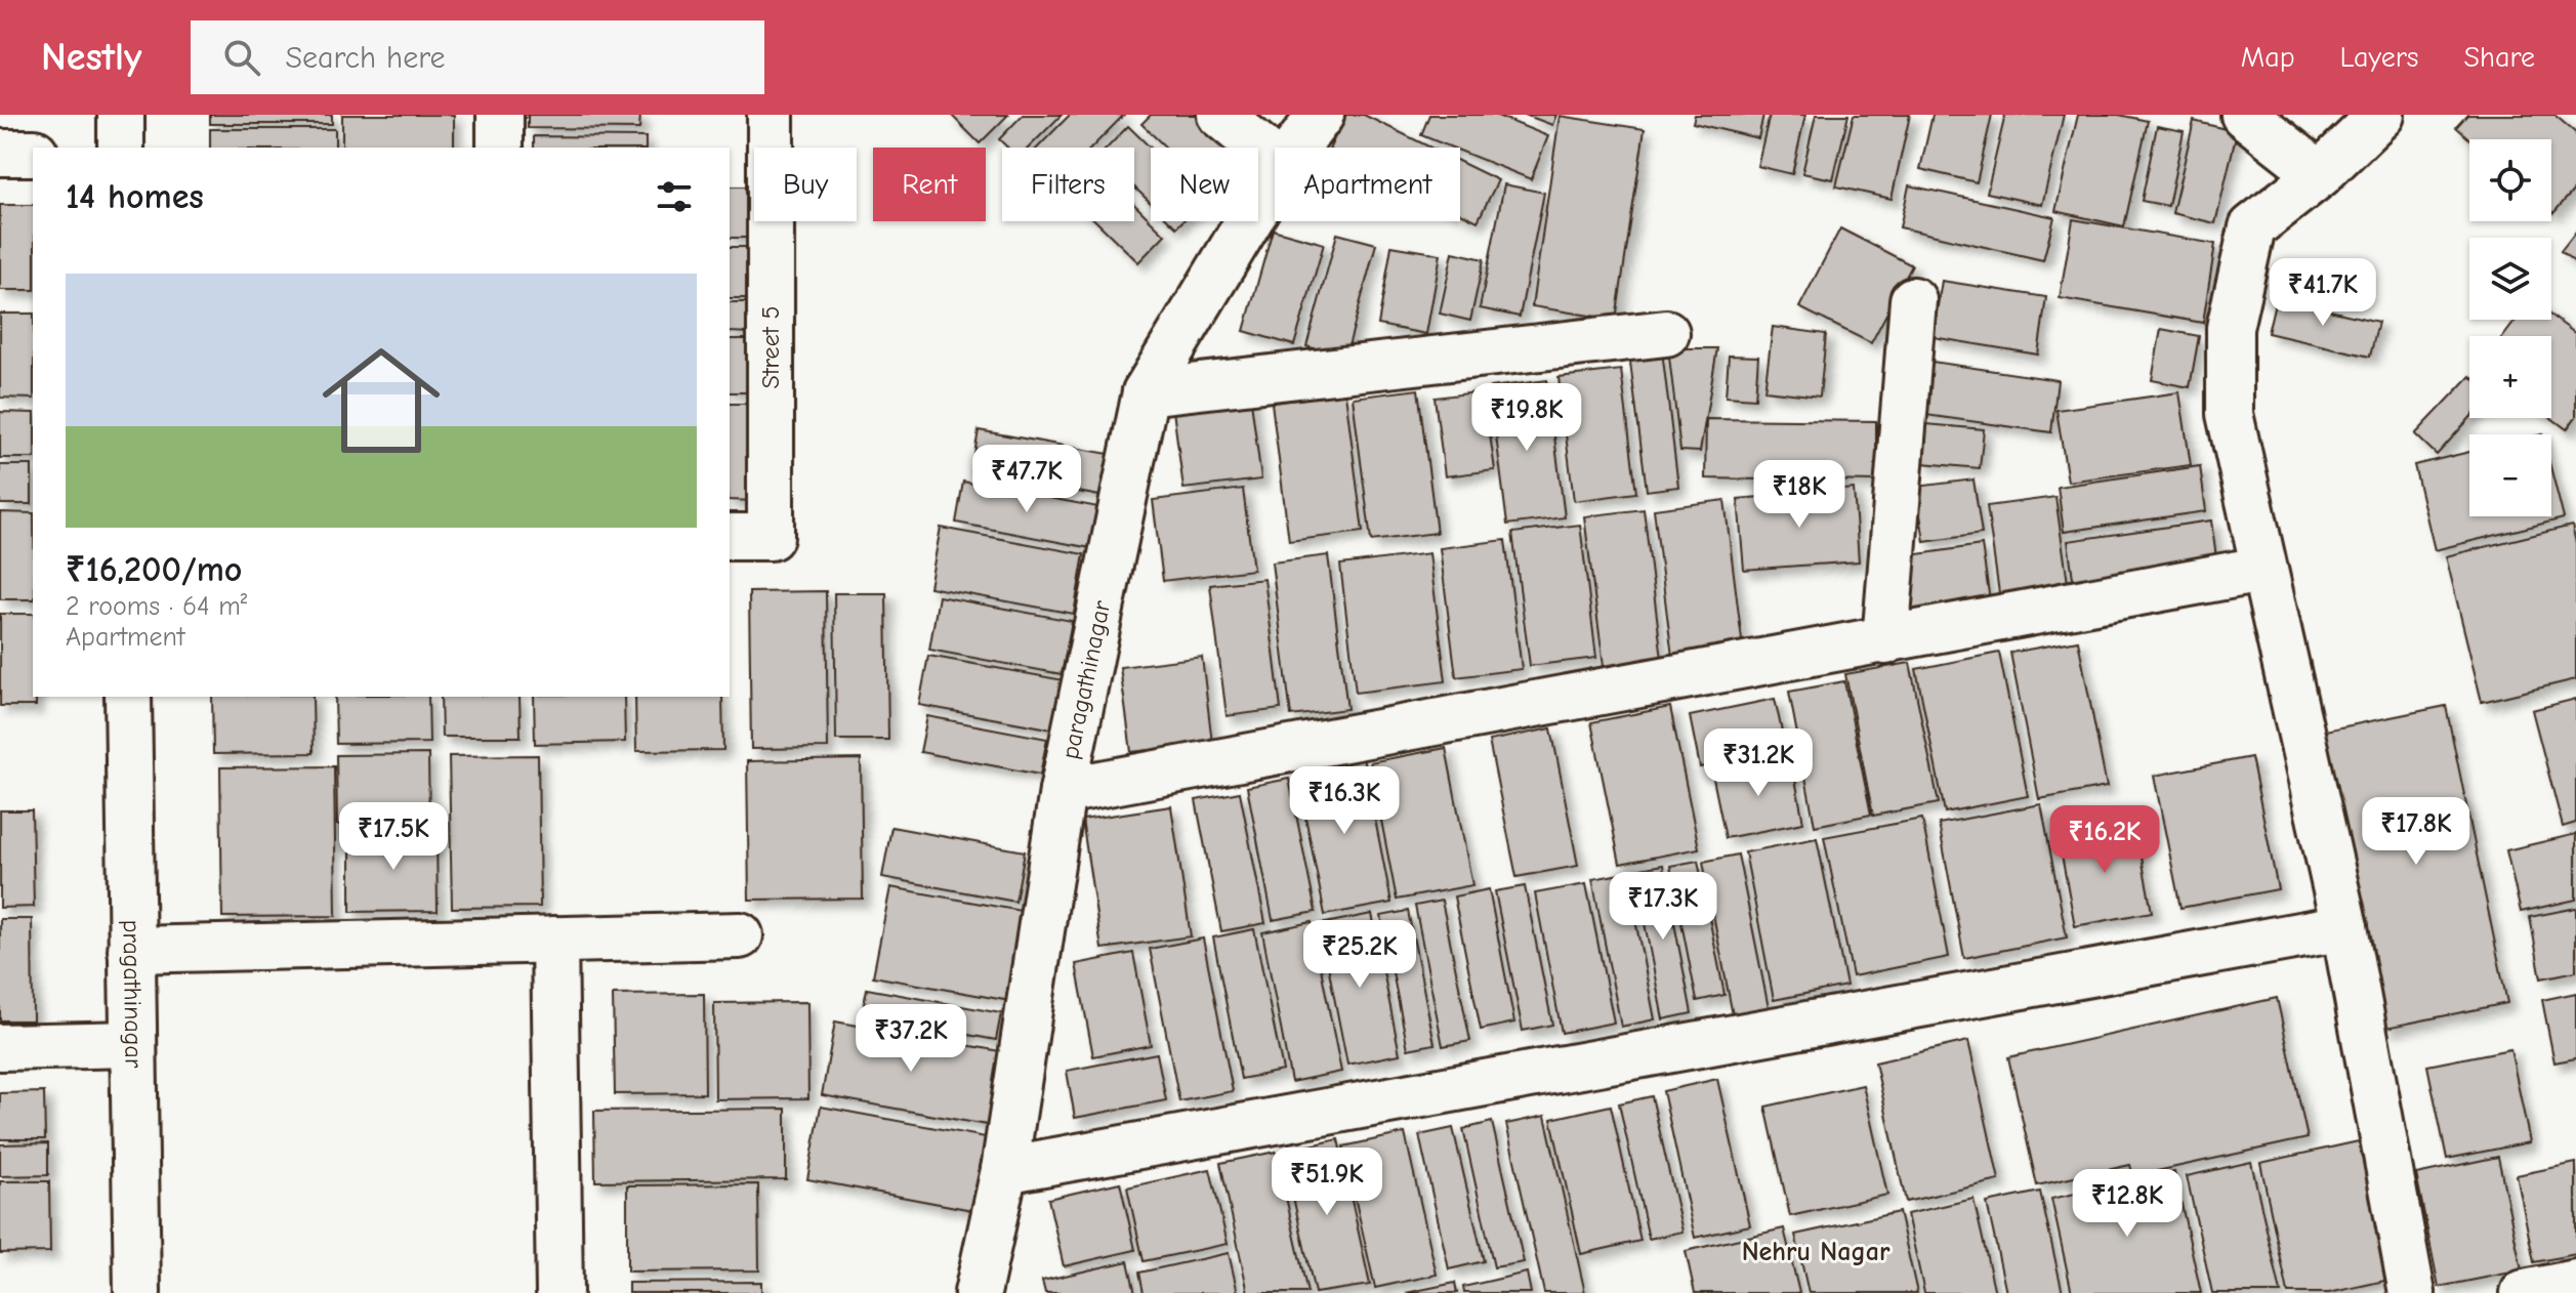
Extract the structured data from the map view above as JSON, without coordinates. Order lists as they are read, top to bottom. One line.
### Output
{"streets":{"street":["Street 5","paragathinagar","pragathinagar"]},"districts":["Nehru Nagar"],"page":{"header":"Nestly","search":"Search here","nav":["Map","Layers","Share"],"map_buttons":["+","−"],"chip":["Buy","Rent","Filters","New","Apartment"],"heading":"14 homes","list":[{"name":"₹16,200/mo","note":"2 rooms · 64 m² · Apartment"}],"price":["₹41.7K","₹19.8K","₹47.7K","₹18K","₹31.2K","₹16.3K","₹17.8K","₹17.5K","₹16.2K","₹17.3K","₹25.2K","₹37.2K","₹51.9K","₹12.8K"]}}
